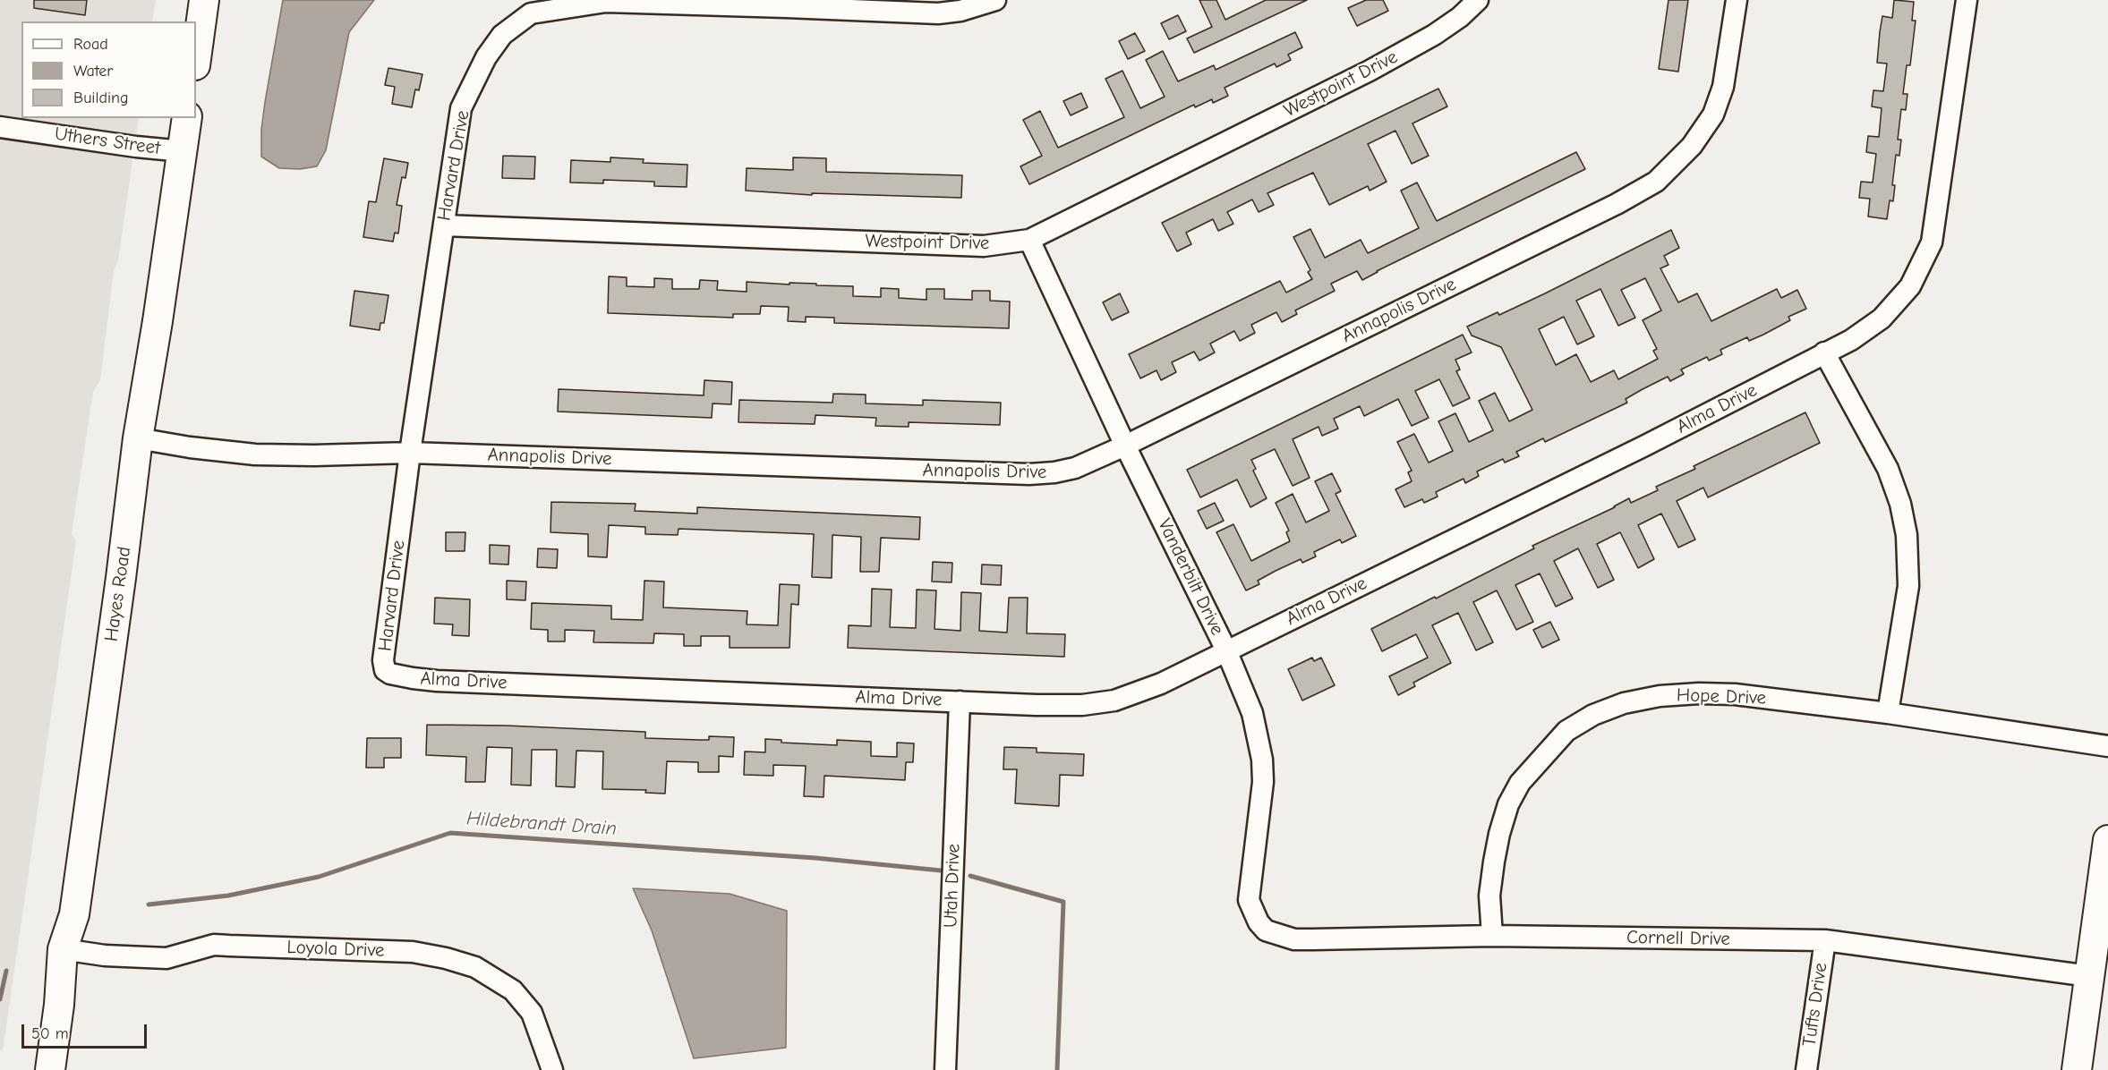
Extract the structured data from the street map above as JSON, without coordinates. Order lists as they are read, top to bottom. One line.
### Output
{"streets":{"street":["Westpoint Drive","Uthers Street","Harvard Drive","Annapolis Drive","Alma Drive","Vanderbilt Drive","Hayes Road","Hope Drive","Utah Drive","Cornell Drive","Loyola Drive","Tufts Drive"]},"crossings":[["Westpoint Drive","Harvard Drive"],["Westpoint Drive","Vanderbilt Drive"],["Uthers Street","Hayes Road"],["Harvard Drive","Annapolis Drive"],["Harvard Drive","Alma Drive"],["Annapolis Drive","Vanderbilt Drive"],["Annapolis Drive","Hayes Road"],["Alma Drive","Vanderbilt Drive"],["Alma Drive","Utah Drive"],["Vanderbilt Drive","Cornell Drive"],["Hayes Road","Loyola Drive"],["Hope Drive","Cornell Drive"],["Cornell Drive","Tufts Drive"]],"water":["Hildebrandt Drain"],"legend":["Road","Water","Building"],"scale_bar":"50 m"}
